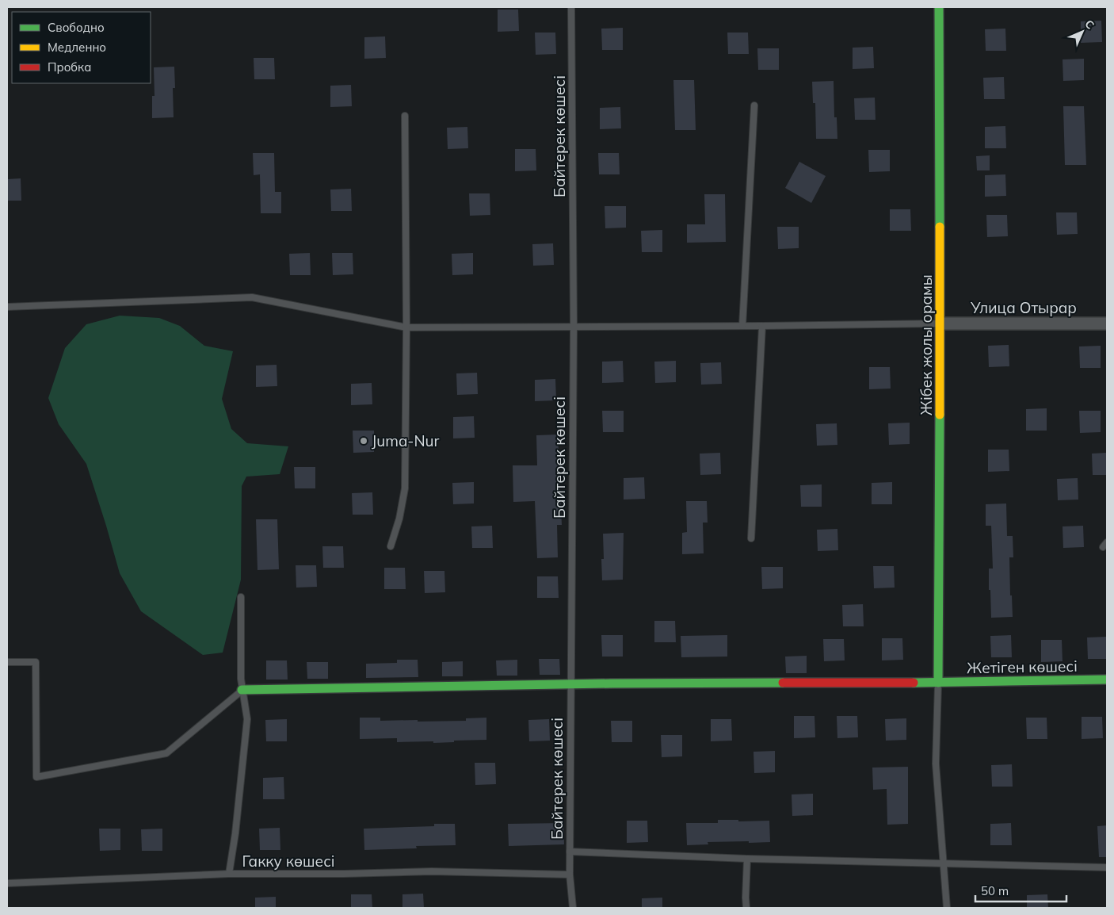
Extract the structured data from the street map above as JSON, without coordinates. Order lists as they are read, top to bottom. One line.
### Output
{"streets":{"street":["Улица Отырар","Жібек жолы орамы","Жетіген көшесі"],"lane":["Байтерек көшесі","Гакку көшесі"]},"crossings":[["Байтерек көшесі","Жетіген көшесі"],["Байтерек көшесі","Гакку көшесі"],["Улица Отырар","Жібек жолы орамы"],["Жібек жолы орамы","Жетіген көшесі"]],"places":["Juma-Nur"],"legend":["Свободно","Медленно","Пробка"],"scale_bar":"50 m","north":"top right"}
